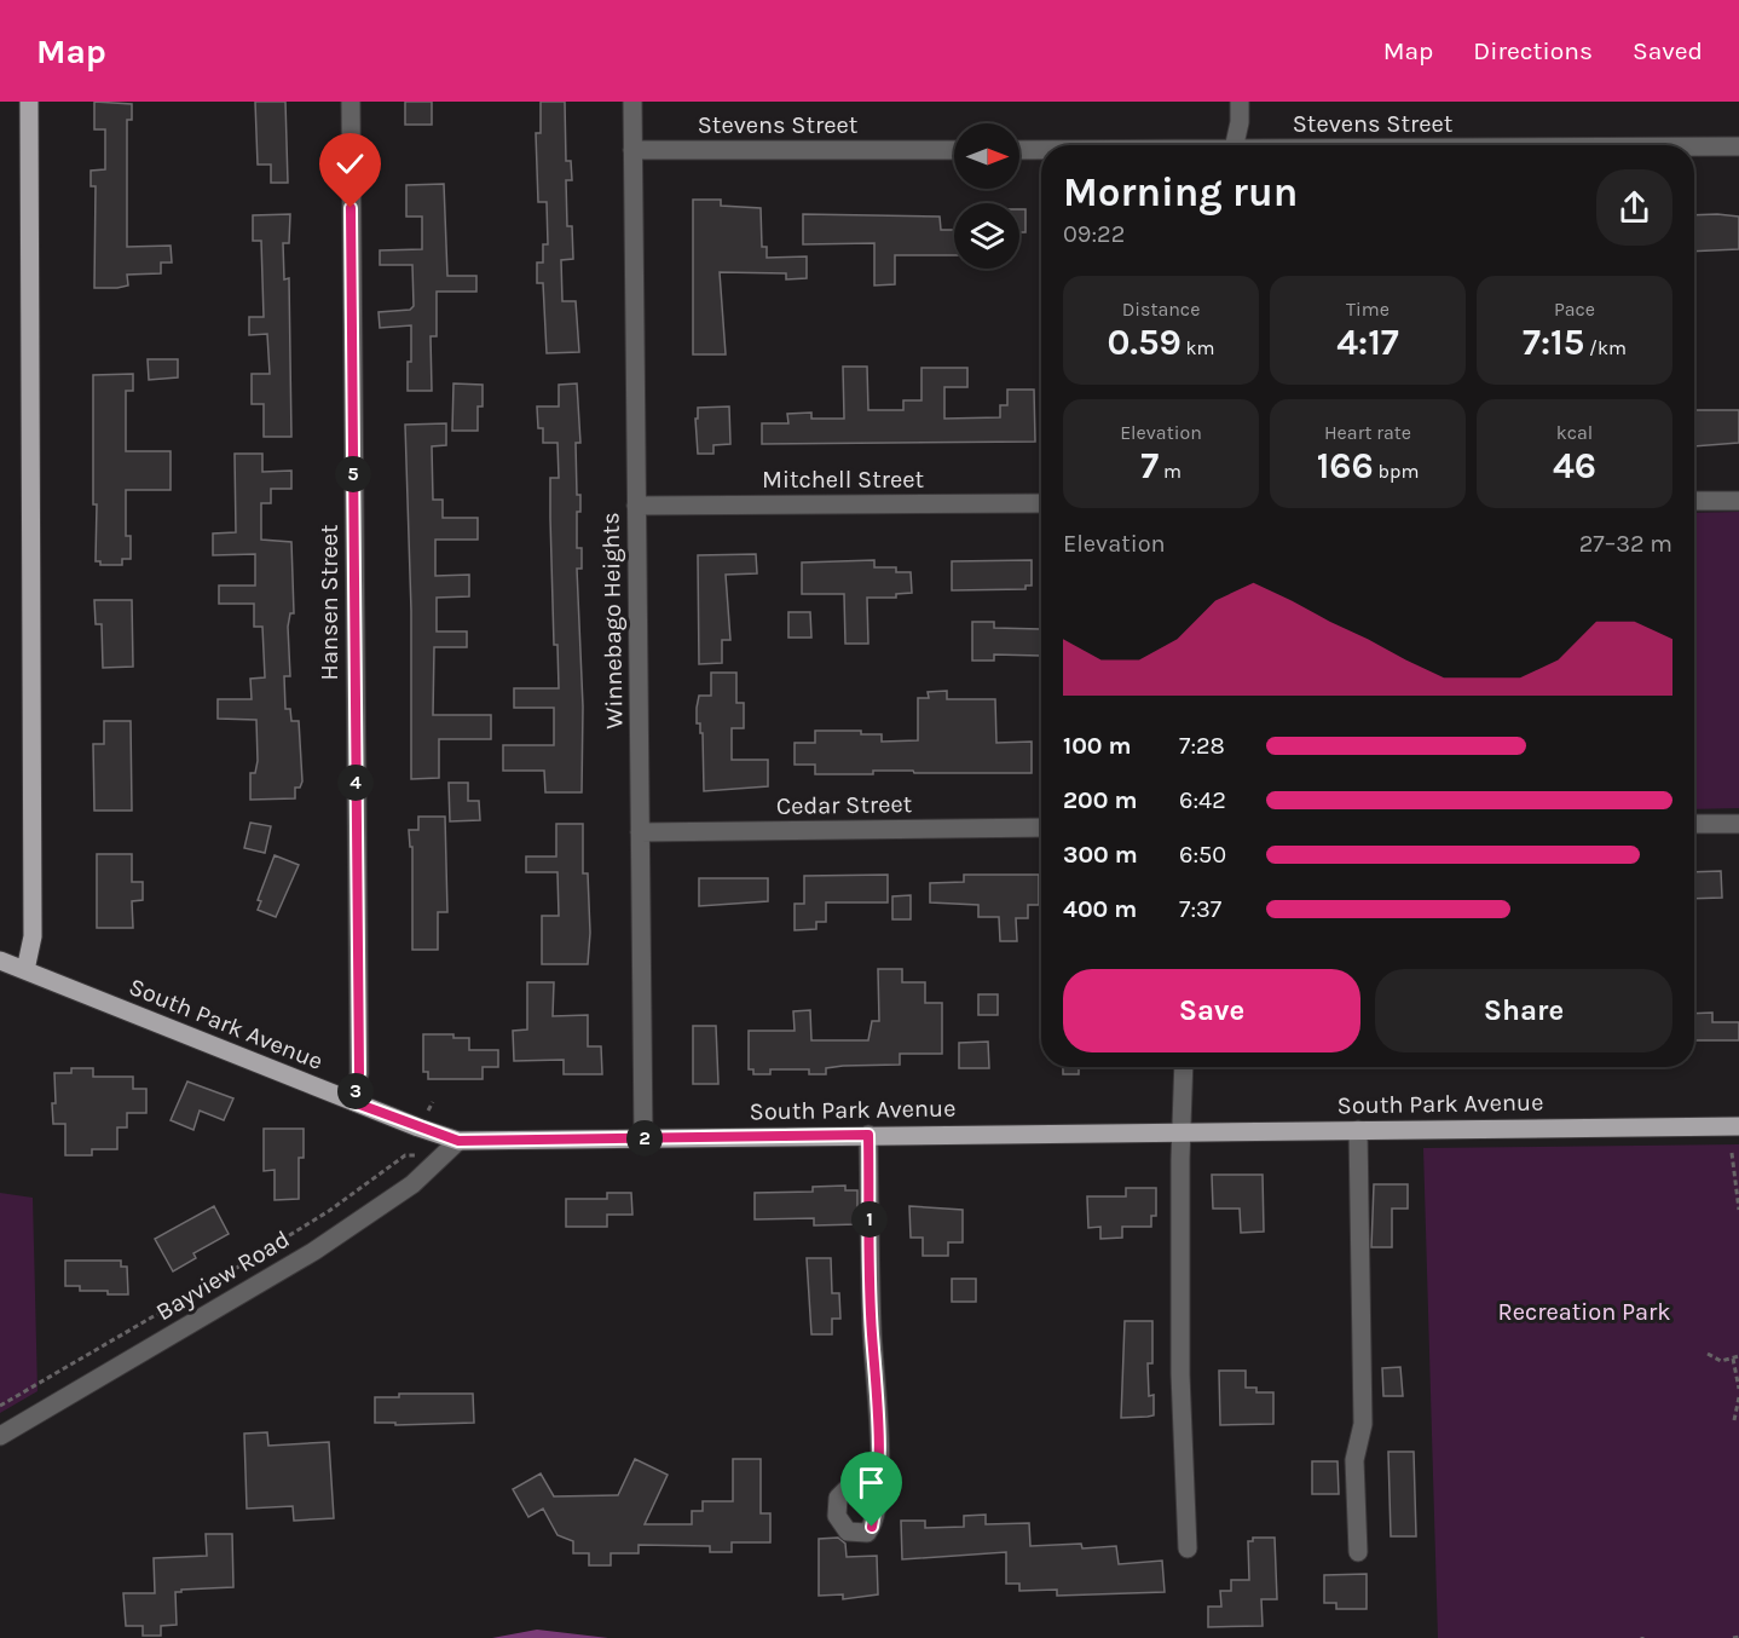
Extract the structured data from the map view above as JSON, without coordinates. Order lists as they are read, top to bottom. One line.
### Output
{"streets":{"main road":["South Park Avenue"],"street":["Stevens Street","Mitchell Street","Hansen Street","Winnebago Heights","Cedar Street","Bayview Road"]},"crossings":[["Stevens Street","Winnebago Heights"],["Mitchell Street","Winnebago Heights"],["Hansen Street","South Park Avenue"],["Winnebago Heights","Cedar Street"],["Winnebago Heights","South Park Avenue"],["South Park Avenue","Bayview Road"]],"parks":["Recreation Park"],"north":"right","page":{"header":"Map","nav":["Map","Directions","Saved"],"heading":["Morning run","09:22"],"stats":[["Distance","0.59 km"],["Time","4:17"],["Pace","7:15 /km"],["Elevation","7 m"],["Heart rate","166 bpm"],["kcal","46"]],"pins":["5","4","3","2","1"],"chart":["Elevation","27–32 m"],"list":[{"name":"100 m","note":"7:28"},{"name":"200 m","note":"6:42"},{"name":"300 m","note":"6:50"},{"name":"400 m","note":"7:37"}],"buttons":["Save","Share"]}}
